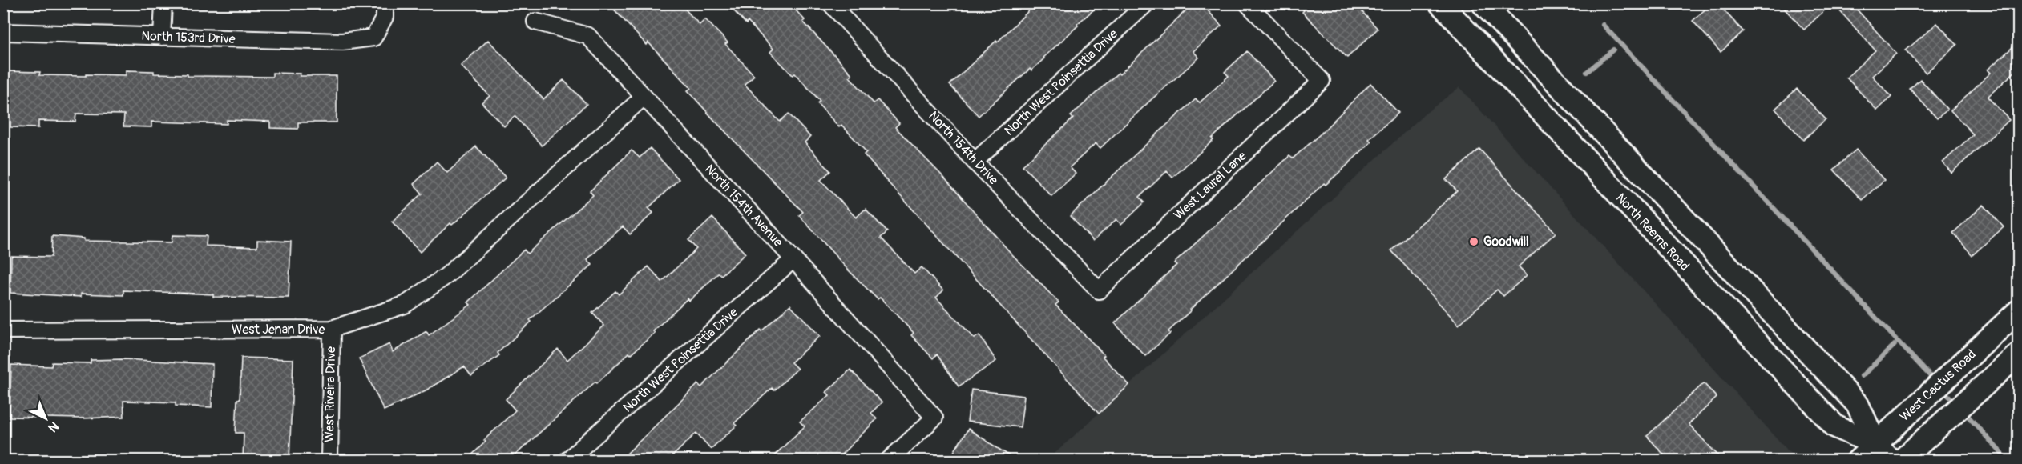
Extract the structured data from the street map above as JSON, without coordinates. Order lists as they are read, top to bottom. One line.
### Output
{"streets":{"main road":["North Reems Road","West Cactus Road"],"street":["North 153rd Drive","North West Poinsettia Drive","North 154th Drive","West Laurel Lane","North 154th Avenue","West Jenan Drive","West Riveira Drive"]},"crossings":[["North West Poinsettia Drive","North 154th Drive"],["North West Poinsettia Drive","North 154th Avenue"],["North 154th Drive","West Laurel Lane"],["North 154th Avenue","West Jenan Drive"],["North Reems Road","West Cactus Road"],["West Jenan Drive","West Riveira Drive"]],"places":["Goodwill"],"north":"bottom right"}
